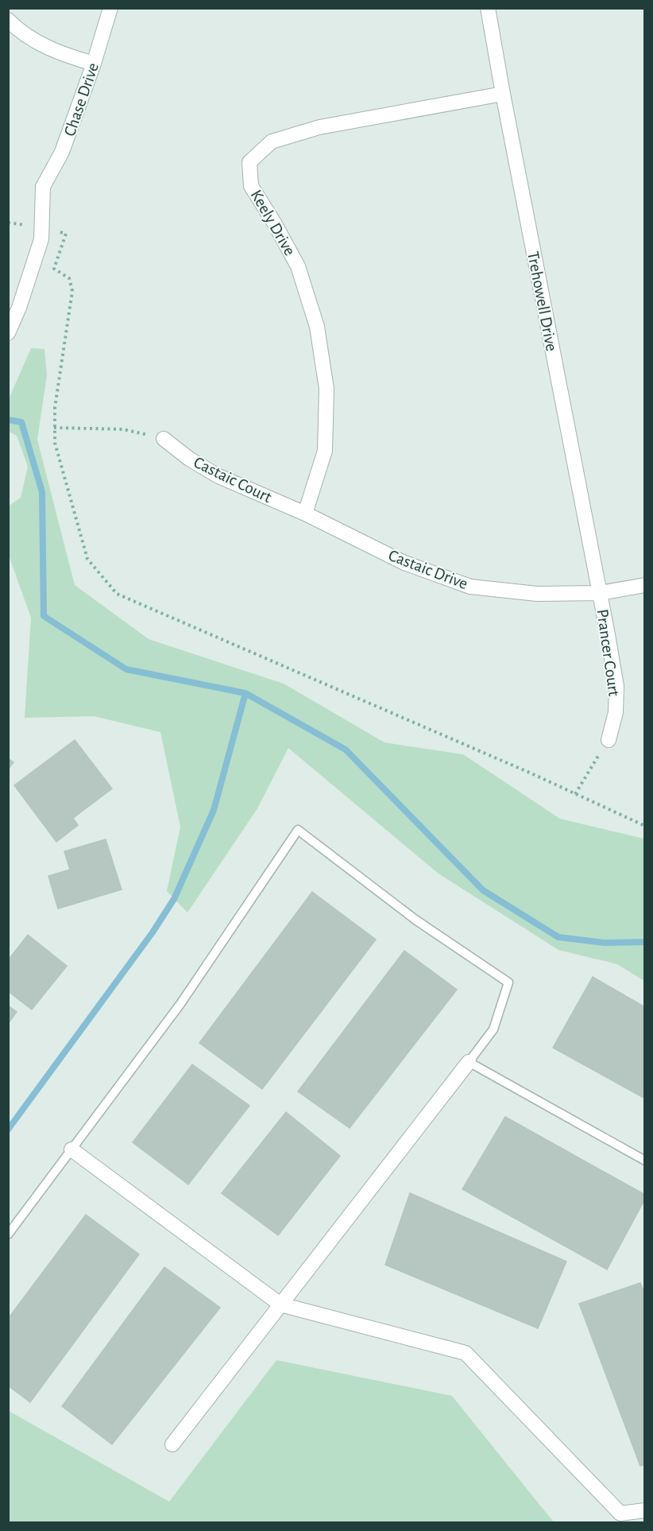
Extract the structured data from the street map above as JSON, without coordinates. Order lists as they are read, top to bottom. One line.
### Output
{"streets":{"street":["Chase Drive","Keely Drive","Trehowell Drive","Castaic Court","Castaic Drive","Prancer Court"]},"crossings":[["Keely Drive","Trehowell Drive"],["Keely Drive","Castaic Court"],["Keely Drive","Castaic Drive"],["Trehowell Drive","Castaic Drive"],["Trehowell Drive","Prancer Court"],["Castaic Court","Castaic Drive"],["Castaic Drive","Prancer Court"]]}
